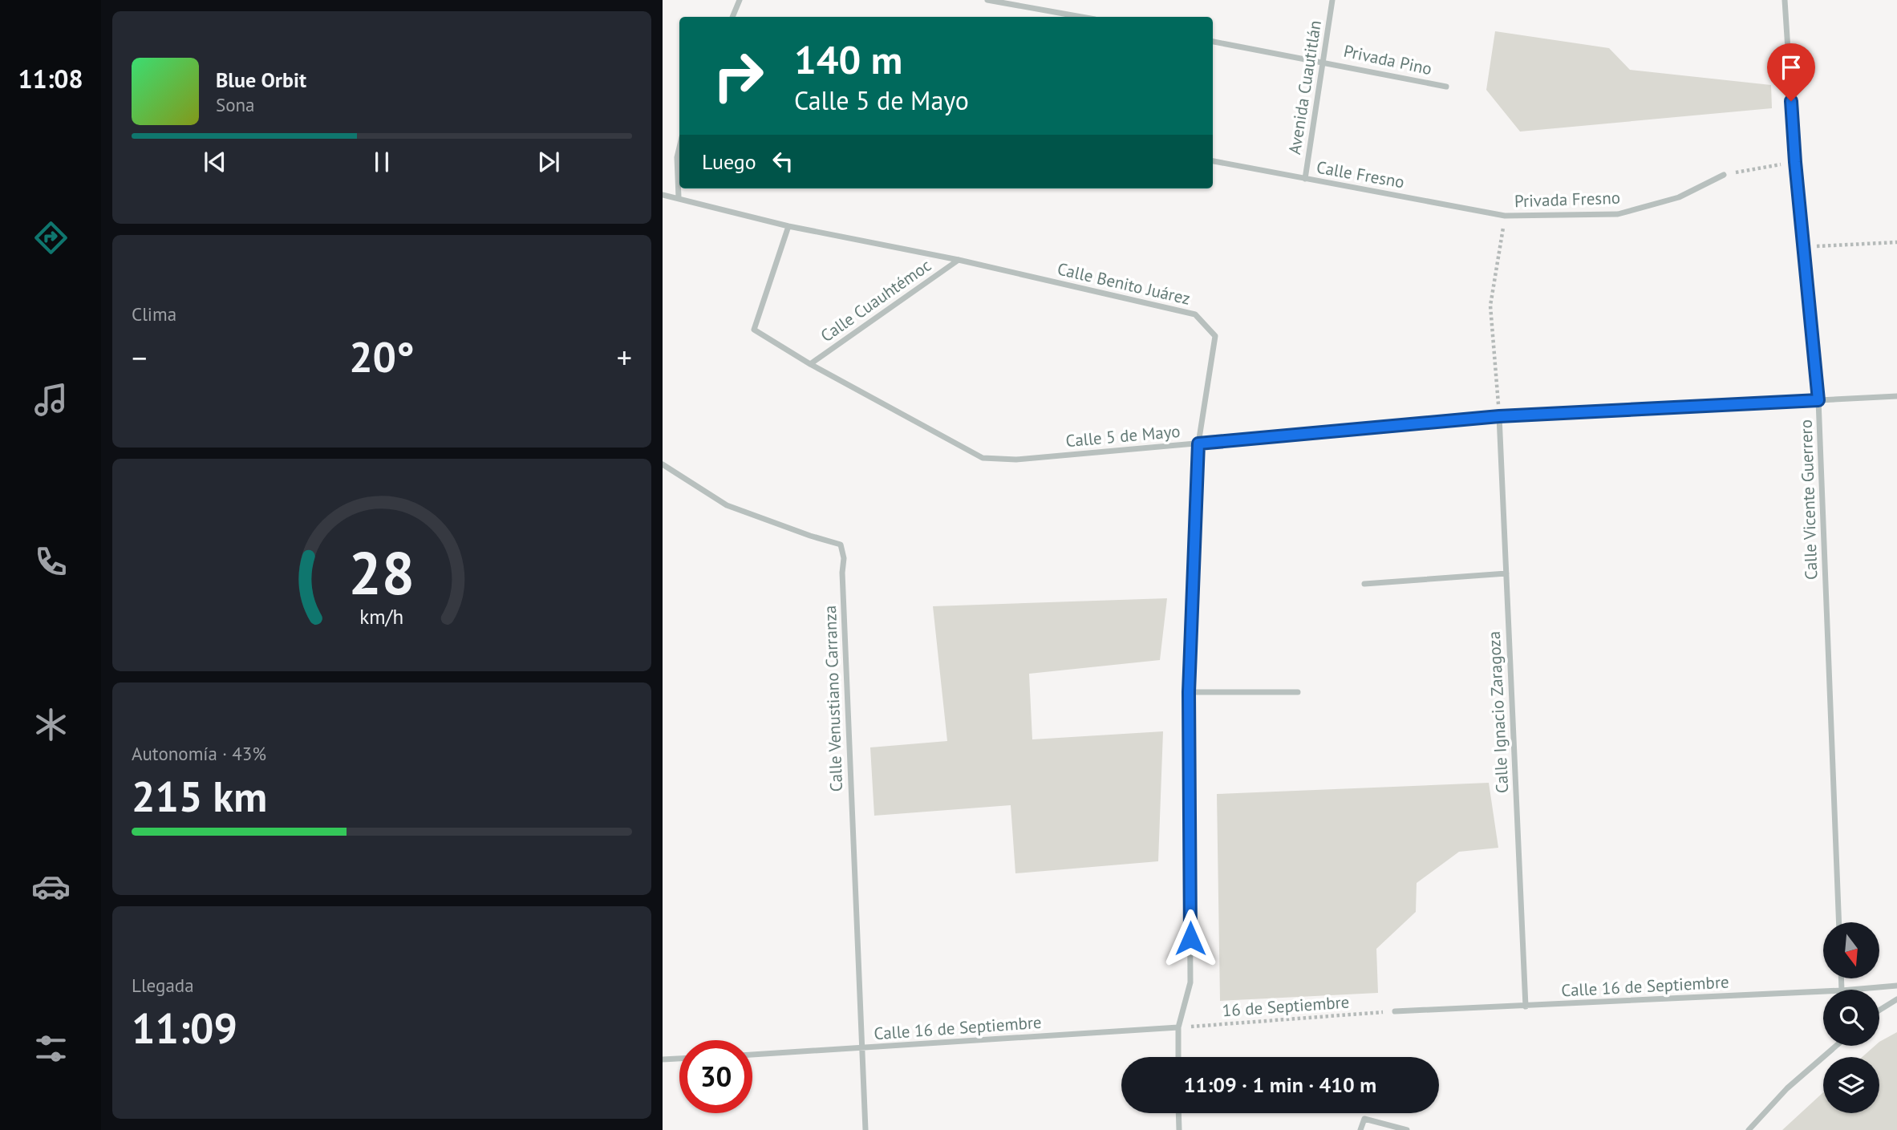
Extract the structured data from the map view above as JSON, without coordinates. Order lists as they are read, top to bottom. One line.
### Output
{"streets":{"street":["Privada Pino","Avenida Cuautitlán","Calle Fresno","Privada Fresno","Calle Benito Juárez","Calle Cuauhtémoc","Calle 5 de Mayo","Calle Vicente Guerrero","Calle Venustiano Carranza","Calle Ignacio Zaragoza","Calle 16 de Septiembre"],"path":["16 de Septiembre"]},"crossings":[["Privada Pino","Avenida Cuautitlán"],["Avenida Cuautitlán","Calle Fresno"],["Calle Fresno","Privada Fresno"],["Calle Benito Juárez","Calle Cuauhtémoc"],["Calle Benito Juárez","Calle 5 de Mayo"],["Calle Benito Juárez","Calle 16 de Septiembre"],["Calle Benito Juárez","16 de Septiembre"],["Calle Cuauhtémoc","Calle 5 de Mayo"],["Calle 5 de Mayo","Calle Vicente Guerrero"],["Calle 5 de Mayo","Calle Ignacio Zaragoza"],["Calle Venustiano Carranza","Calle 16 de Septiembre"],["Calle Ignacio Zaragoza","Calle 16 de Septiembre"],["Calle 16 de Septiembre","16 de Septiembre"]],"north":"bottom","page":{"tabs":"11:08","turn":["140 m","Calle 5 de Mayo"],"song":["Blue Orbit","Sona"],"then":"Luego","tile":["Clima",["Autonomía · 43%","215 km"],["Llegada","11:09"]],"heat":["−","20°","+"],"limit":"30","trip":"11:09 · 1 min · 410 m","gauge":["28","km/h"]}}
